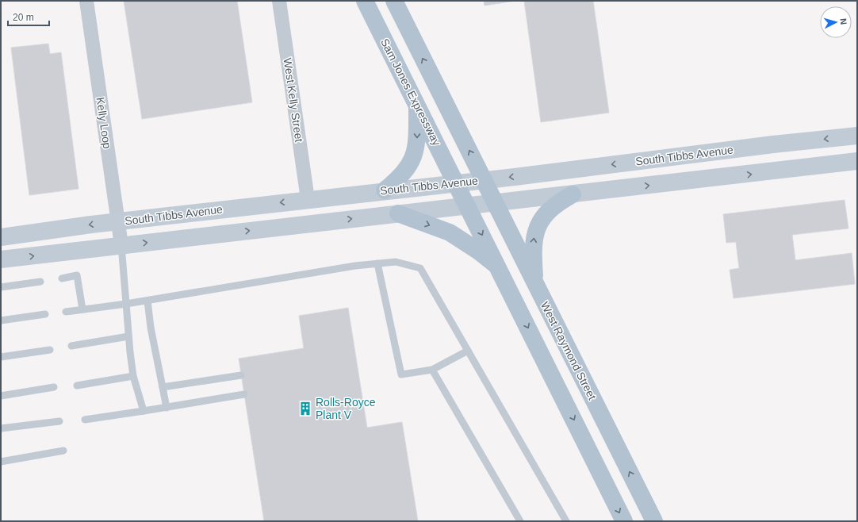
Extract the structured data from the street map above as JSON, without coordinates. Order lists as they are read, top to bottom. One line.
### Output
{"streets":{"main road":["Sam Jones Expressway","South Tibbs Avenue","West Raymond Street"],"street":["West Kelly Street","Kelly Loop"]},"crossings":[["Sam Jones Expressway","South Tibbs Avenue"],["West Kelly Street","South Tibbs Avenue"],["Kelly Loop","South Tibbs Avenue"],["South Tibbs Avenue","West Raymond Street"]],"places":{"building":["Rolls-Royce Plant V"]},"scale_bar":"20 m","north":"right"}
